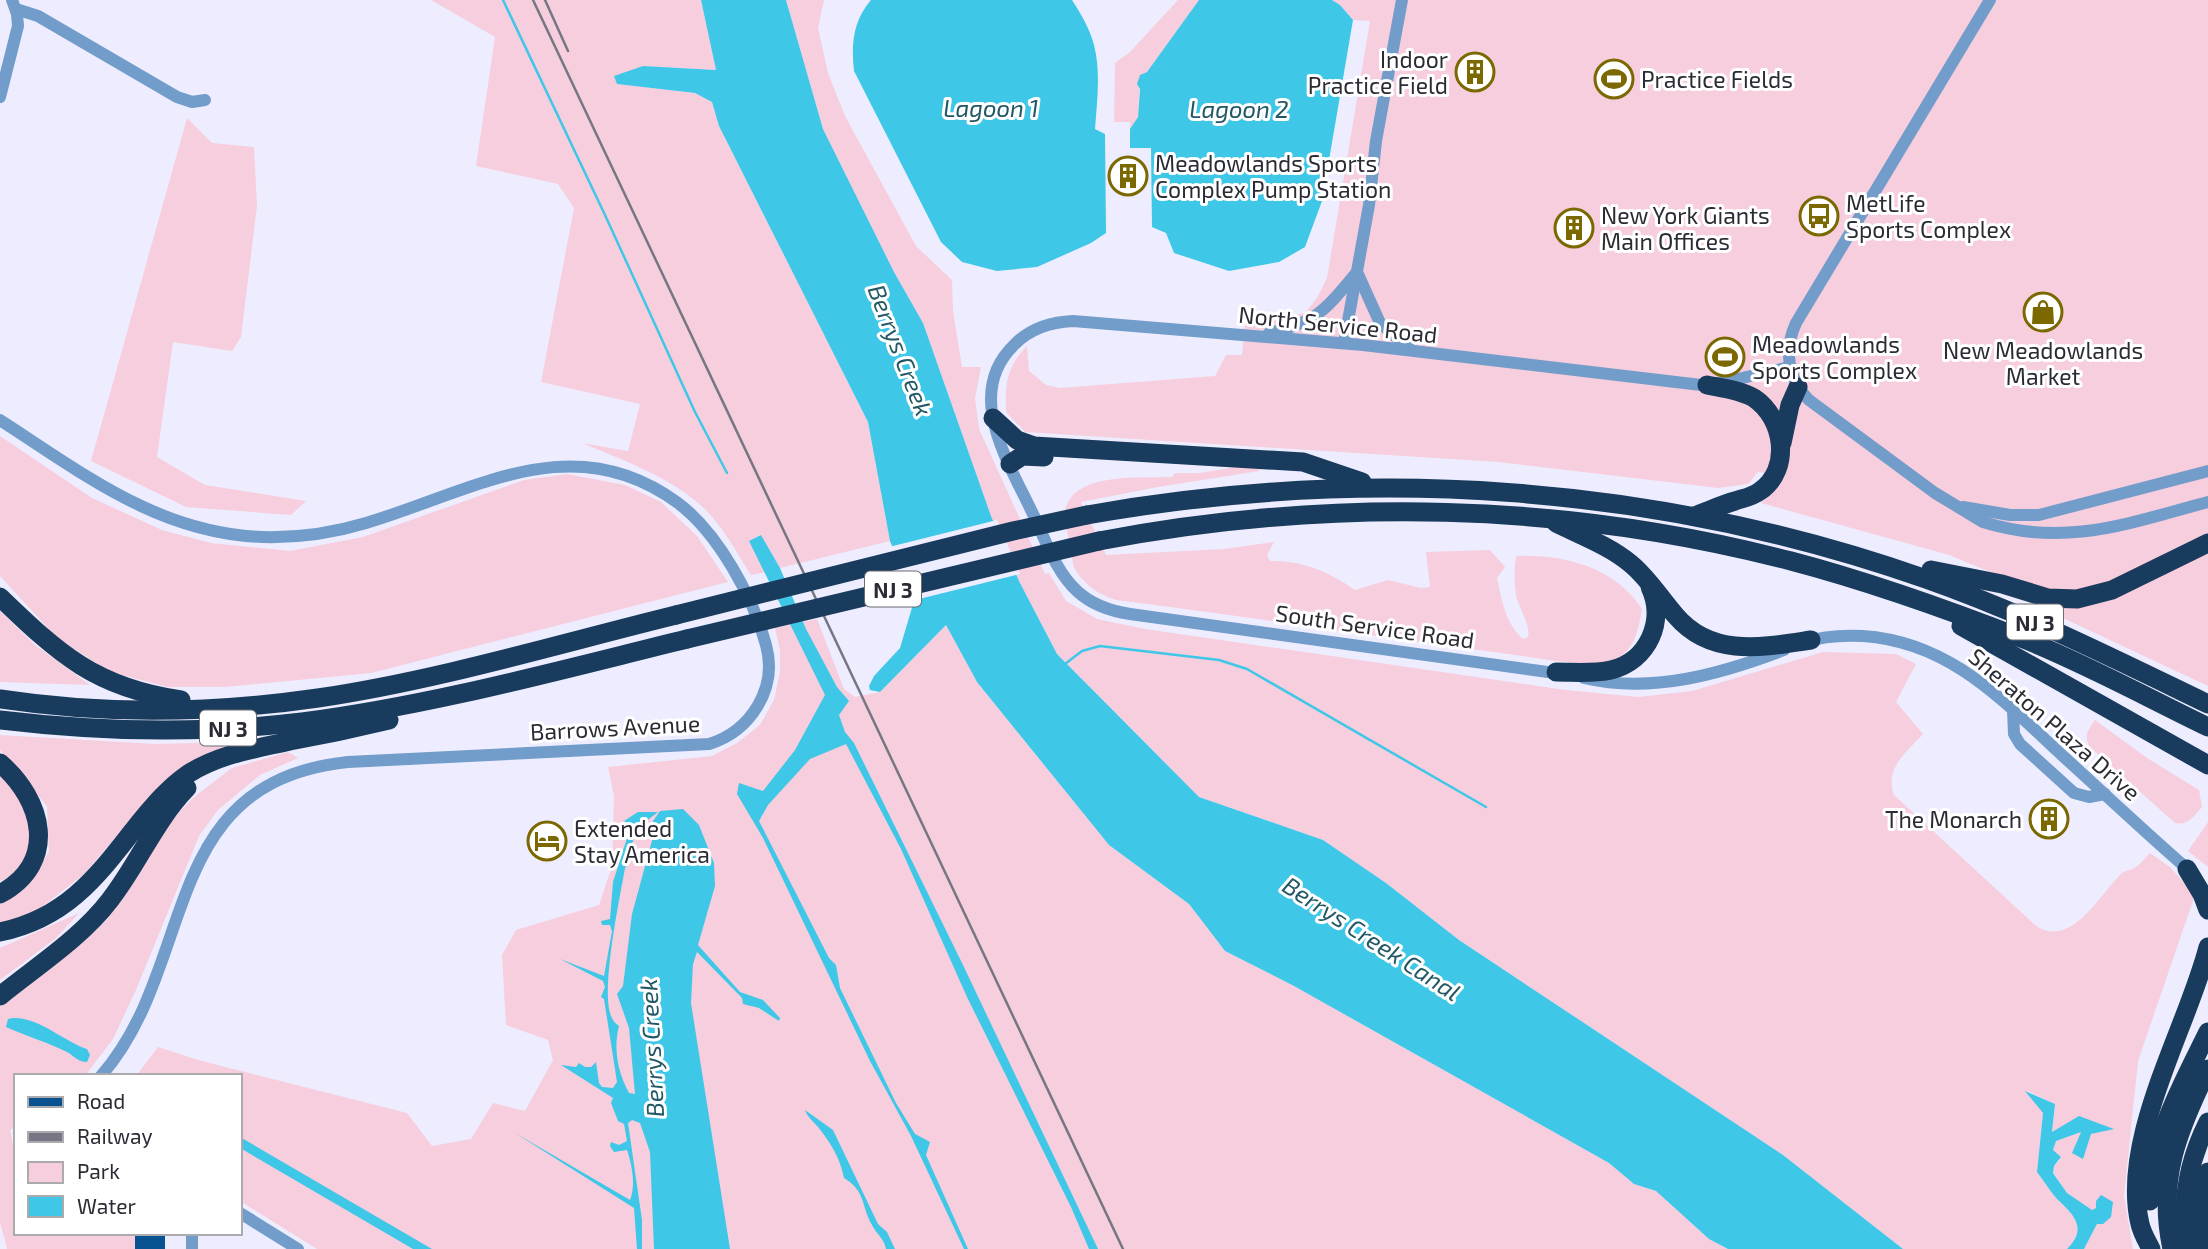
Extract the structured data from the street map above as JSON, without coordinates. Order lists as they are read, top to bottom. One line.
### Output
{"streets":{"highway":["NJ 3"],"street":["North Service Road","South Service Road","Sheraton Plaza Drive","Barrows Avenue"]},"crossings":[["North Service Road","South Service Road"],["South Service Road","Sheraton Plaza Drive"]],"water":["Lagoon 1","Lagoon 2","Berrys Creek","Berrys Creek Canal"],"places":{"building":["Indoor Practice Field","Meadowlands Sports Complex Pump Station","New York Giants Main Offices","The Monarch"],"sports":["Practice Fields","Meadowlands Sports Complex"],"bus stop":["MetLife Sports Complex"],"shop":["New Meadowlands Market"],"hotel":["Extended Stay America"]},"legend":["Road","Railway","Park","Water"]}
